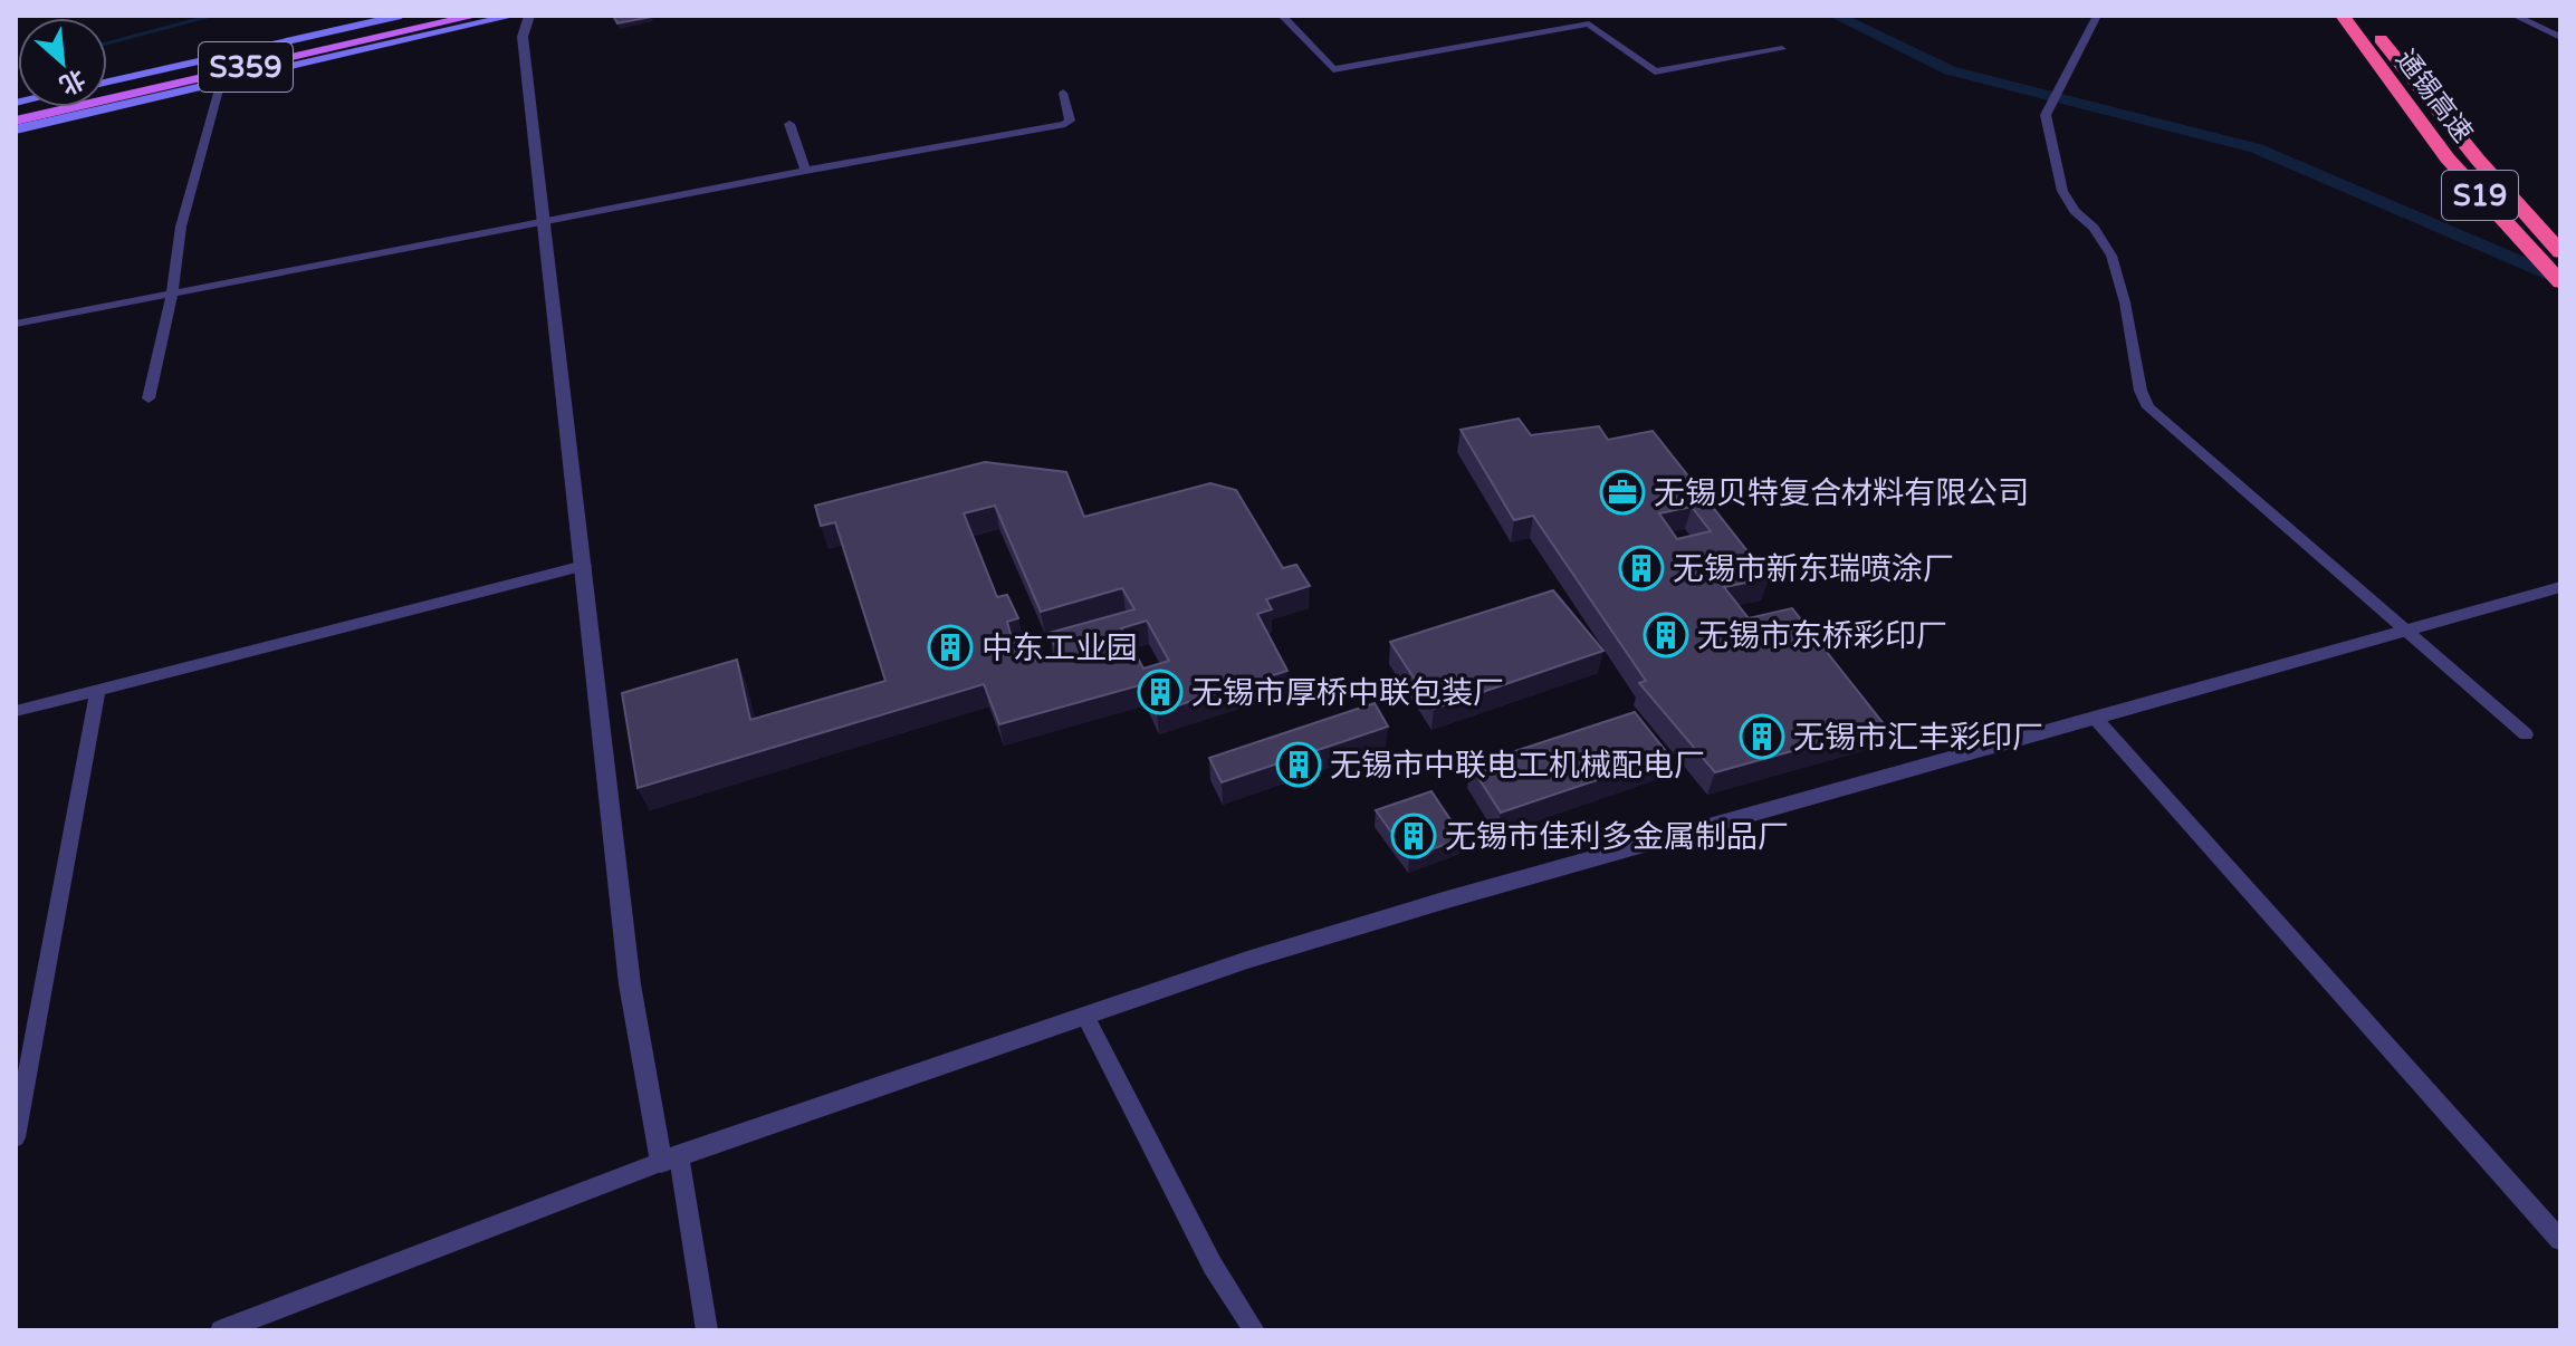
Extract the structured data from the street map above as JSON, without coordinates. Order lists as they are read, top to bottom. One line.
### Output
{"streets":{"highway":["通锡高速","S19"],"main road":["S359"]},"places":{"office":["无锡贝特复合材料有限公司"],"building":["无锡市新东瑞喷涂厂","无锡市东桥彩印厂","中东工业园","无锡市厚桥中联包装厂","无锡市汇丰彩印厂","无锡市中联电工机械配电厂","无锡市佳利多金属制品厂"]},"north":"bottom right"}
